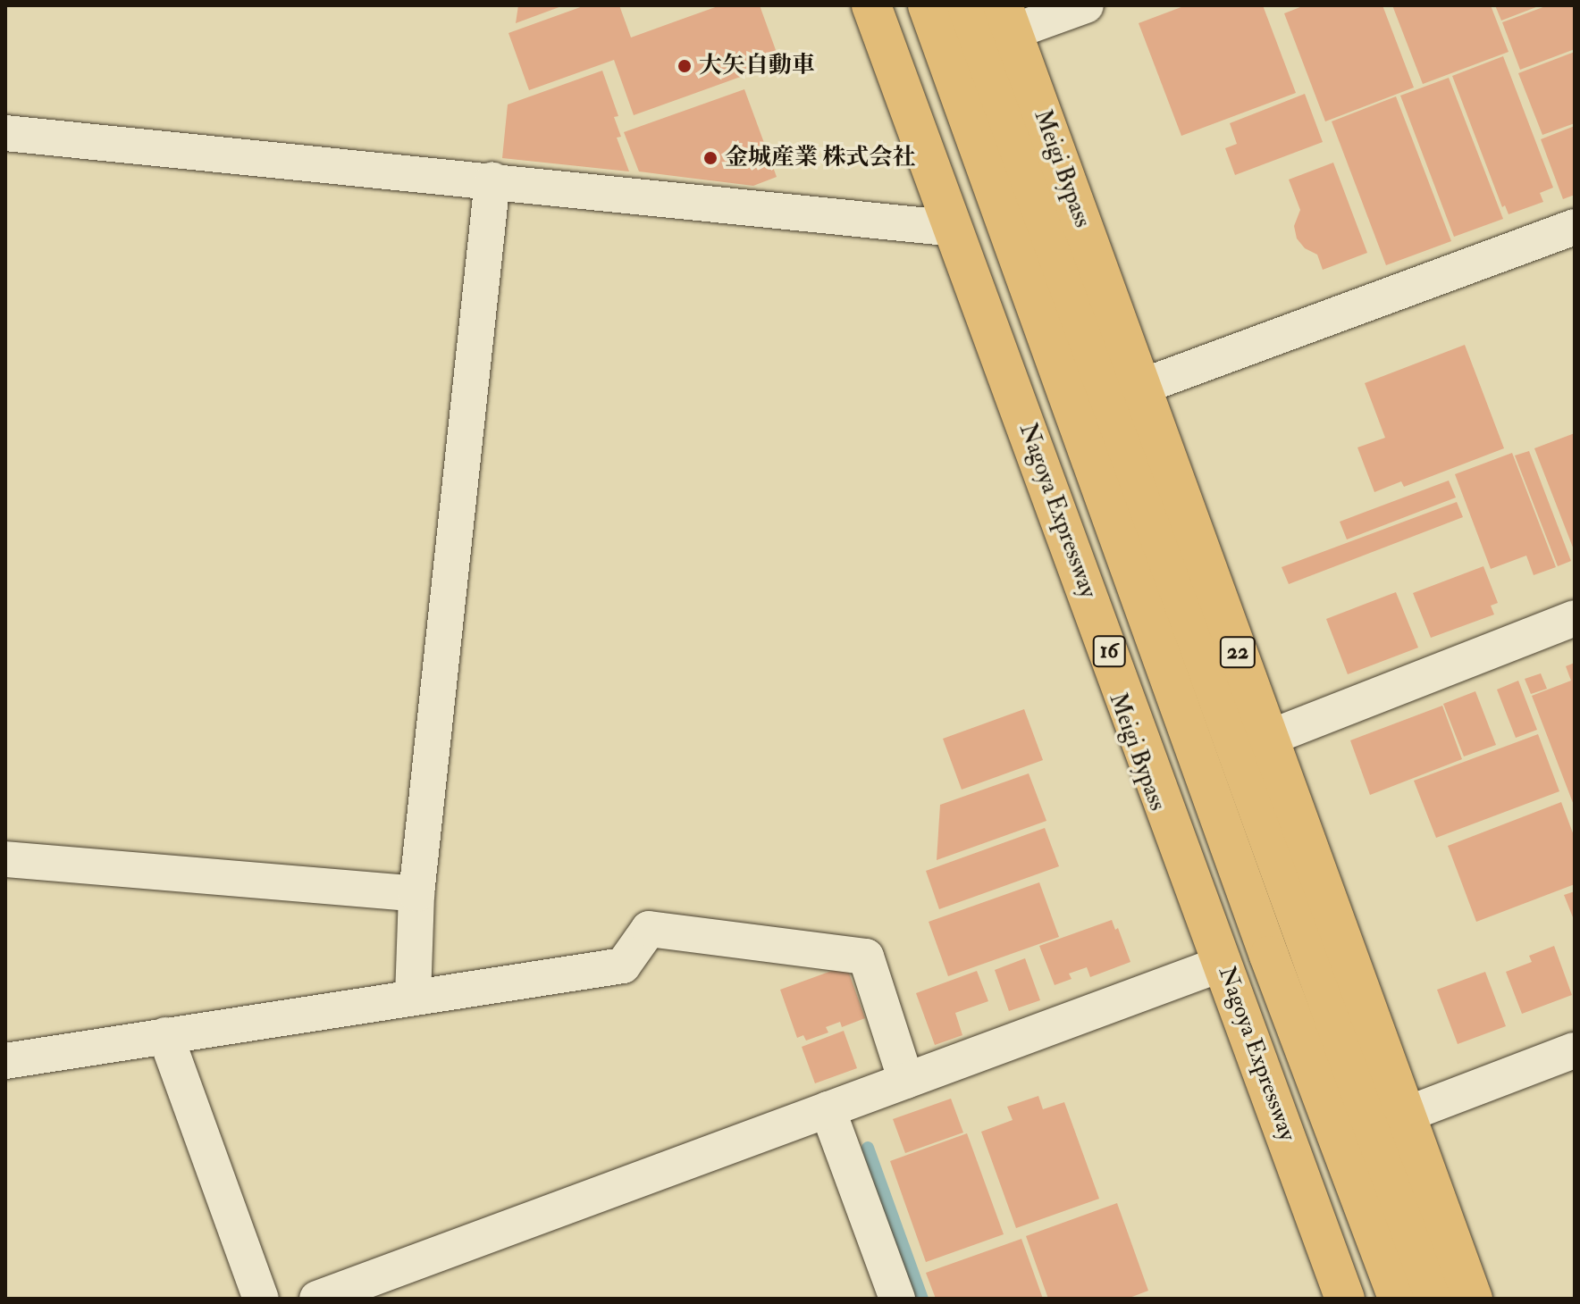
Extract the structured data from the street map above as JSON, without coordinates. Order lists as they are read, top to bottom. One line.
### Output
{"streets":{"highway":["Meigi Bypass","Nagoya Expressway","16","22"]},"places":["大矢自動車","金城産業 株式会社"]}
